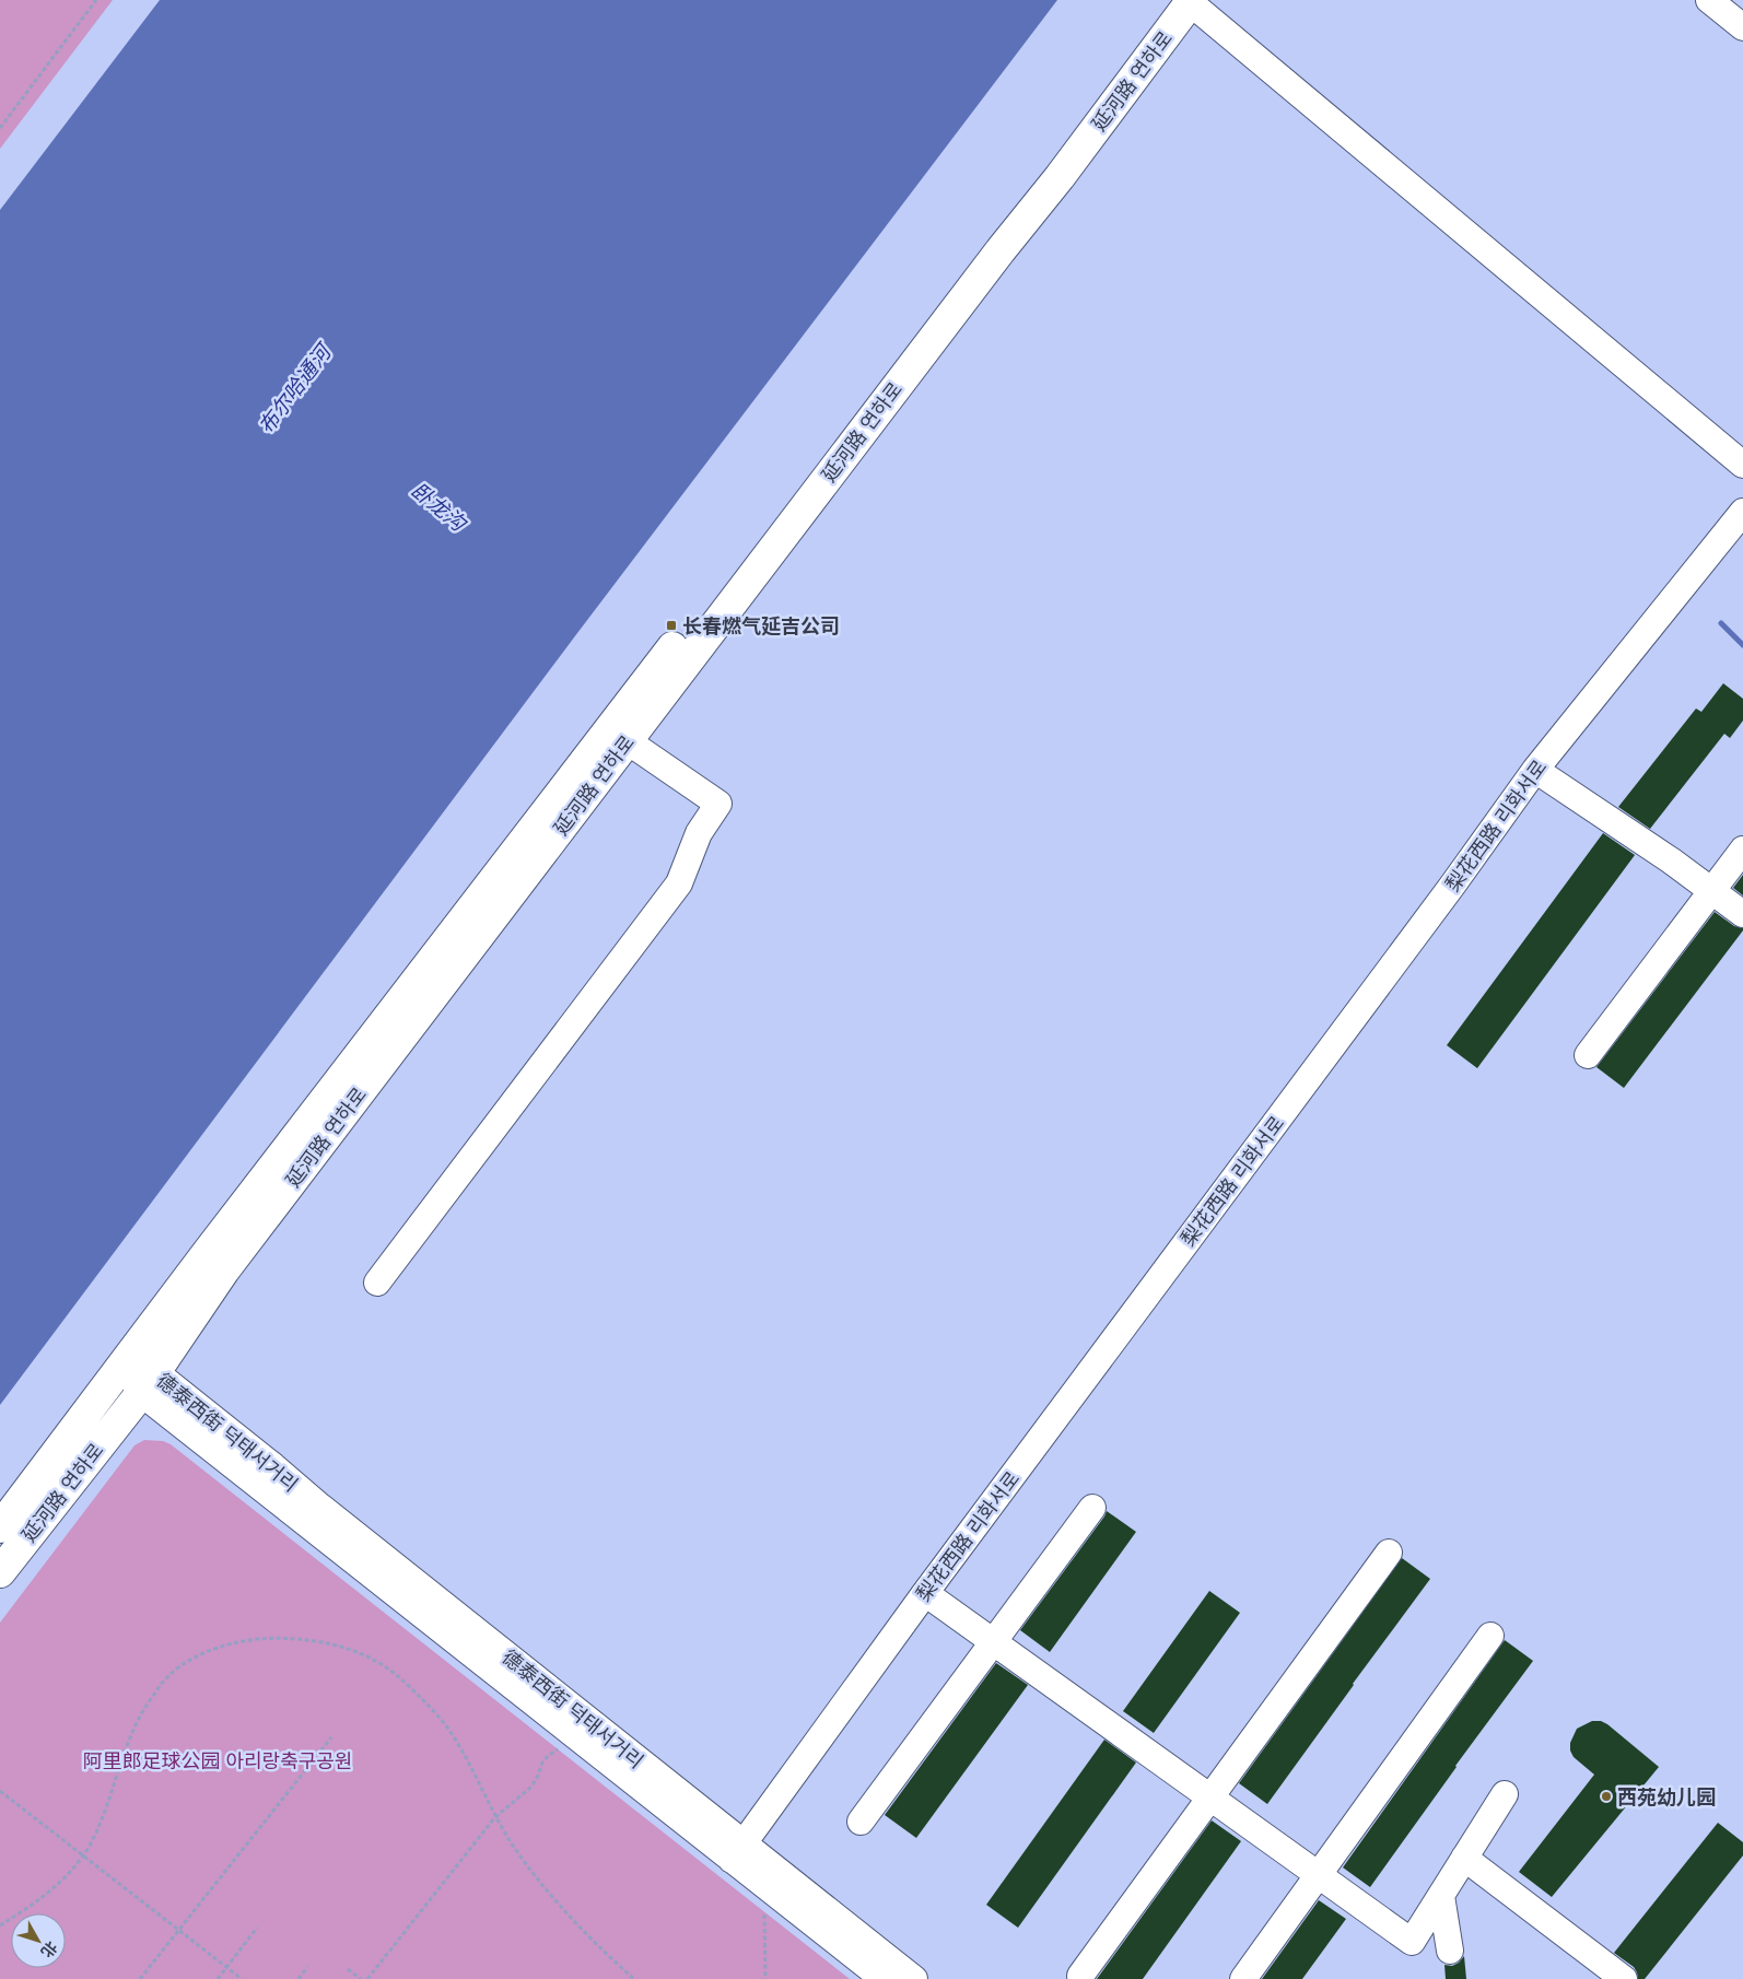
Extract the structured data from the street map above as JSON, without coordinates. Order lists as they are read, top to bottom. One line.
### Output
{"streets":{"main road":["延河路 연하로"],"street":["梨花西路 리화서로","德泰西街 덕태서거리"]},"crossings":[["延河路 연하로","德泰西街 덕태서거리"],["梨花西路 리화서로","德泰西街 덕태서거리"]],"water":["布尔哈通河","卧龙沟"],"parks":["阿里郎足球公园 아리랑축구공원"],"places":{"transit":["长春燃气延吉公司"],"other":["西苑幼儿园"]},"north":"bottom right"}
